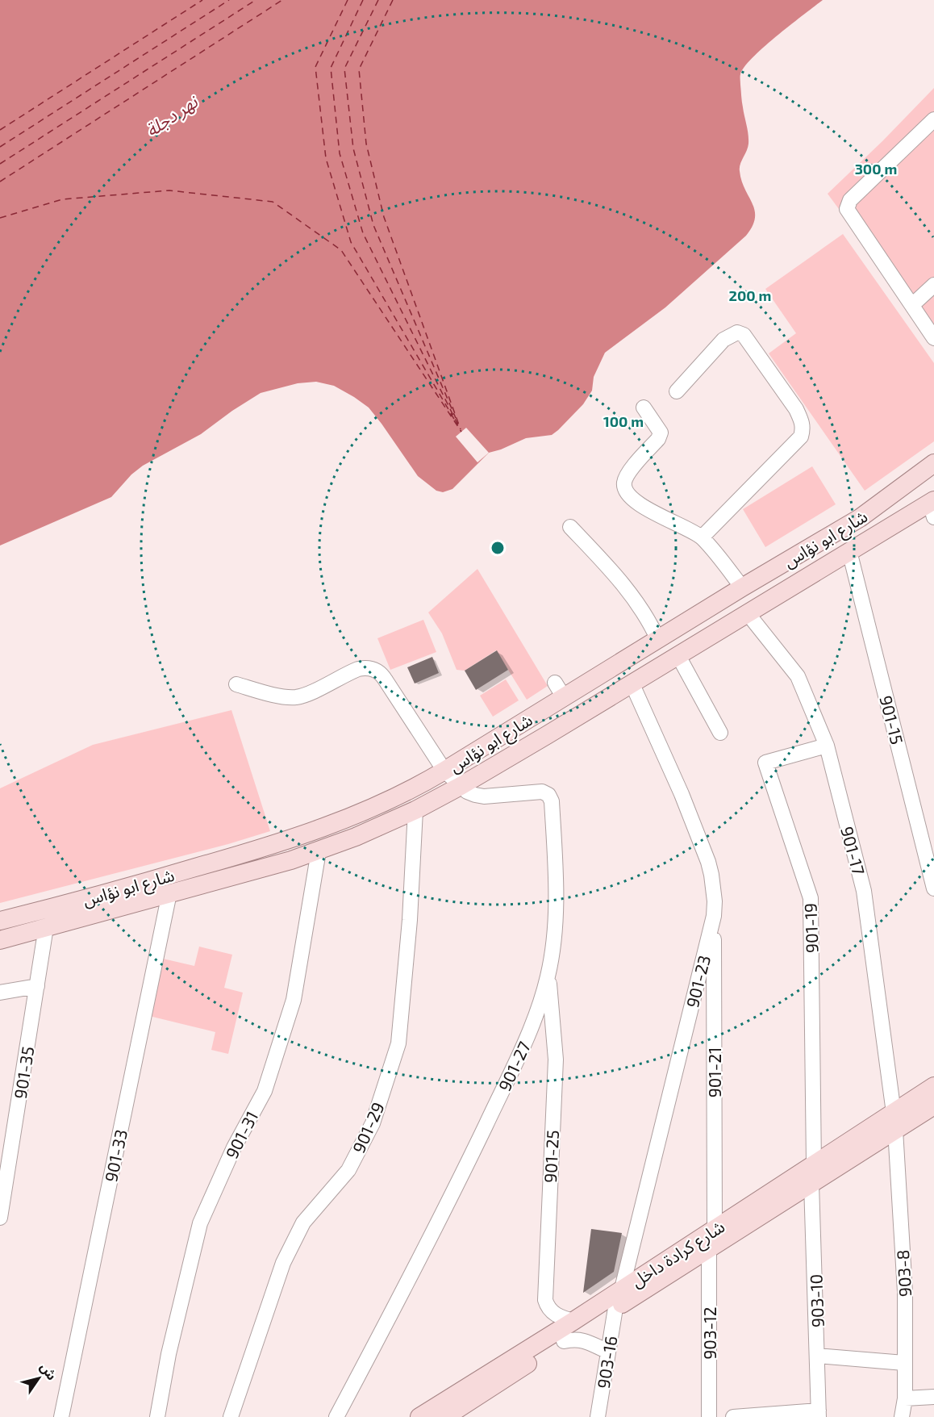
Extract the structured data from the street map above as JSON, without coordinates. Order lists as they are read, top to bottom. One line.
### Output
{"streets":{"main road":["شارع ابو نؤاس","شارع كرادة داخل"],"street":["901-15","901-17","901-19","901-23","901-27","901-35","901-21","901-29","901-31","901-33","901-25","903-8","903-10","903-12","903-16"]},"crossings":[["شارع ابو نؤاس","901-15"],["شارع ابو نؤاس","901-17"],["شارع ابو نؤاس","901-23"],["شارع ابو نؤاس","901-27"],["شارع ابو نؤاس","901-35"],["شارع ابو نؤاس","901-29"],["شارع ابو نؤاس","901-31"],["شارع ابو نؤاس","901-33"],["901-17","901-19"],["901-17","شارع كرادة داخل"],["901-17","903-8"],["901-19","شارع كرادة داخل"],["901-23","901-21"],["901-23","شارع كرادة داخل"],["901-27","901-25"],["901-21","شارع كرادة داخل"],["901-25","شارع كرادة داخل"],["شارع كرادة داخل","903-8"],["شارع كرادة داخل","903-10"],["شارع كرادة داخل","903-12"],["شارع كرادة داخل","903-16"]],"water":["نهر دجلة"],"north":"top right","rings":["300 m","200 m","100 m"]}
